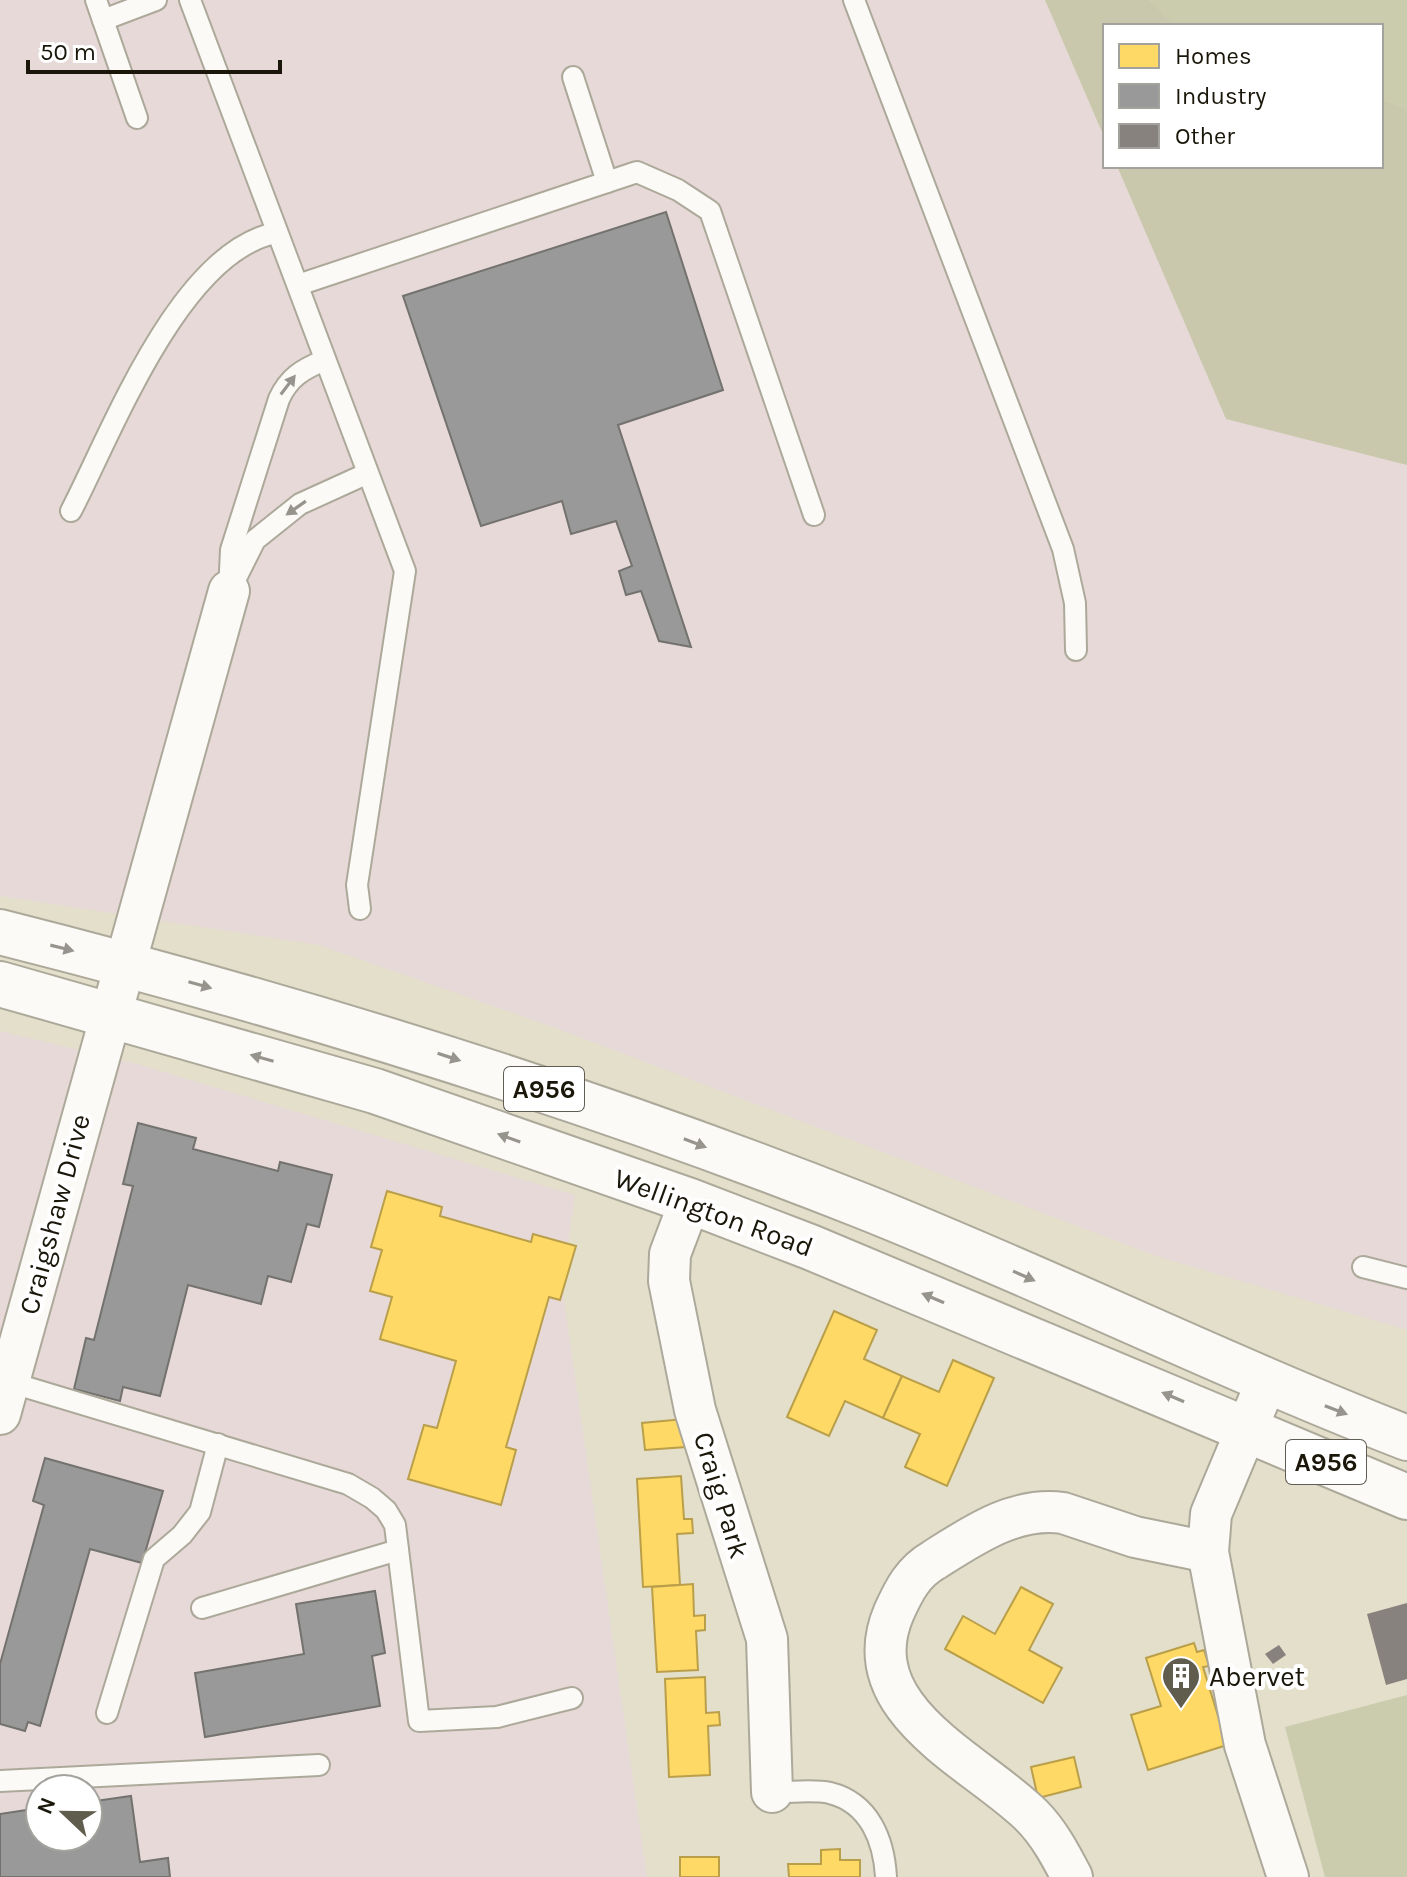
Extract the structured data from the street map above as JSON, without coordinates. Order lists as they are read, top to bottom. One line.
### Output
{"streets":{"main road":["A956","Wellington Road"],"street":["Craigshaw Drive","Craig Park"]},"crossings":[["Wellington Road","Craigshaw Drive"],["Wellington Road","Craig Park"]],"places":{"building":["Abervet"]},"legend":["Homes","Industry","Other"],"scale_bar":"50 m","north":"left"}
